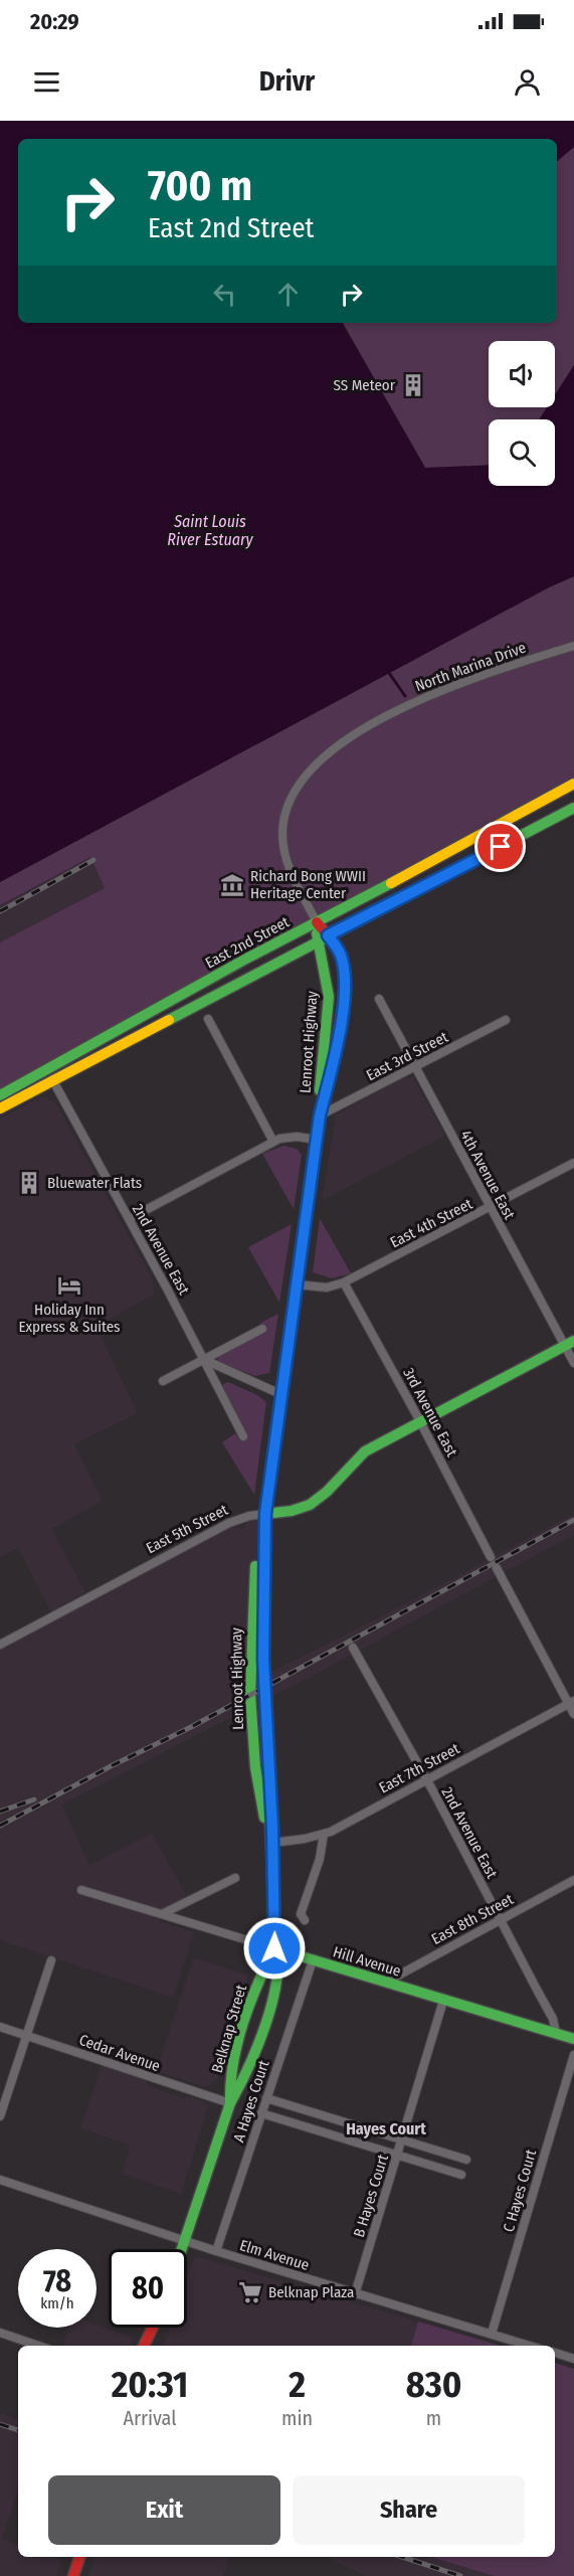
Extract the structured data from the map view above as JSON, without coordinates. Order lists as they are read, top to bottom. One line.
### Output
{"streets":{"main road":["East 2nd Street","Lenroot Highway","East 5th Street","Hill Avenue","Belknap Street"],"street":["North Marina Drive","East 3rd Street","4th Avenue East","East 4th Street","2nd Avenue East","3rd Avenue East","East 7th Street","East 8th Street","Cedar Avenue","A Hayes Court","C Hayes Court","B Hayes Court","Elm Avenue"]},"crossings":[["North Marina Drive","East 2nd Street"],["North Marina Drive","Lenroot Highway"],["East 2nd Street","Lenroot Highway"],["East 2nd Street","2nd Avenue East"],["Lenroot Highway","East 3rd Street"],["Lenroot Highway","East 4th Street"],["Lenroot Highway","East 5th Street"],["Lenroot Highway","East 7th Street"],["Lenroot Highway","Hill Avenue"],["Lenroot Highway","Belknap Street"],["East 3rd Street","4th Avenue East"],["4th Avenue East","East 4th Street"],["4th Avenue East","East 5th Street"],["East 4th Street","3rd Avenue East"],["2nd Avenue East","East 7th Street"],["2nd Avenue East","East 8th Street"],["2nd Avenue East","Hill Avenue"],["3rd Avenue East","East 5th Street"],["East 8th Street","Hill Avenue"],["Hill Avenue","Belknap Street"],["Hill Avenue","A Hayes Court"],["Hill Avenue","B Hayes Court"],["Belknap Street","Cedar Avenue"],["Belknap Street","Elm Avenue"],["A Hayes Court","Elm Avenue"],["C Hayes Court","Elm Avenue"],["B Hayes Court","Elm Avenue"]],"districts":["Hayes Court"],"water":["Saint Louis River Estuary"],"places":{"building":["SS Meteor","Bluewater Flats"],"museum":["Richard Bong WWII Heritage Center"],"hotel":["Holiday Inn Express & Suites"],"supermarket":["Belknap Plaza"]},"page":{"status":"20:29","header":"Drivr","turn":["700 m","East 2nd Street"],"speed":"78 km/h","limit":"80","eta":["20:31","Arrival","2","min","830","m"],"buttons":["Exit","Share"]}}
